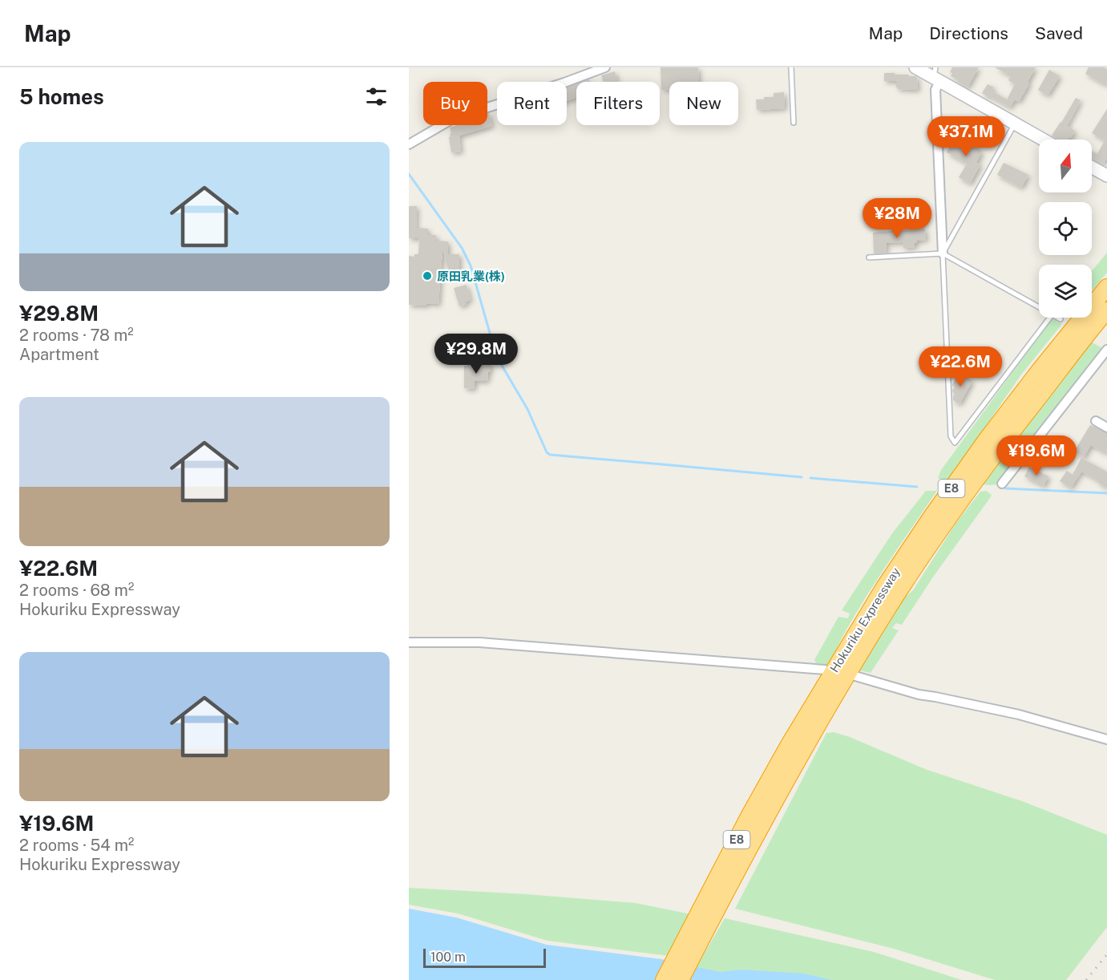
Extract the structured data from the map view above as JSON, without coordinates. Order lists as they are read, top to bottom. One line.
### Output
{"streets":{"highway":["E8","Hokuriku Expressway"]},"places":["原田乳業(株)"],"scale_bar":"100 m","north":"top","page":{"header":"Map","nav":["Map","Directions","Saved"],"heading":"5 homes","chip":["Buy","Rent","Filters","New"],"price":["¥37.1M","¥28M","¥29.8M","¥22.6M","¥19.6M"],"list":[{"name":"¥29.8M","note":"2 rooms · 78 m² · Apartment"},{"name":"¥22.6M","note":"2 rooms · 68 m² · Hokuriku Expressway"},{"name":"¥19.6M","note":"2 rooms · 54 m² · Hokuriku Expressway"}],"scale":"100 m"}}
